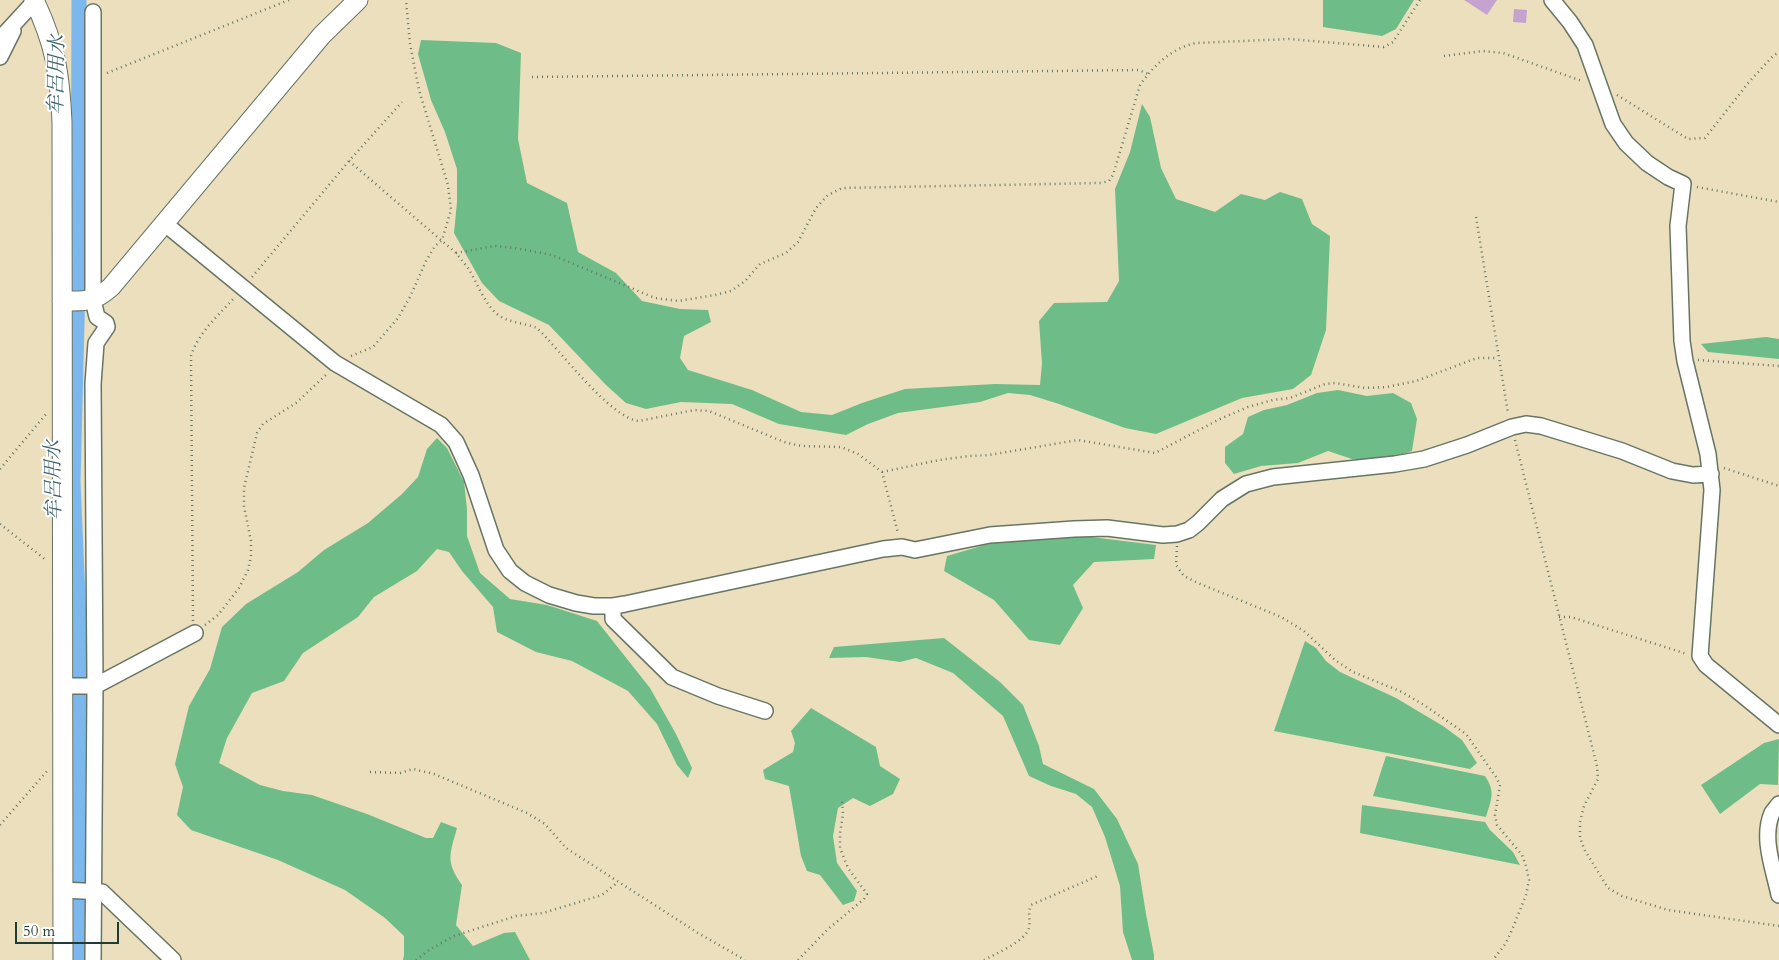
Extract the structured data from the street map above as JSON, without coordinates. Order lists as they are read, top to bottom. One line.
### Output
{"water":["牟呂用水"],"scale_bar":"50 m"}
